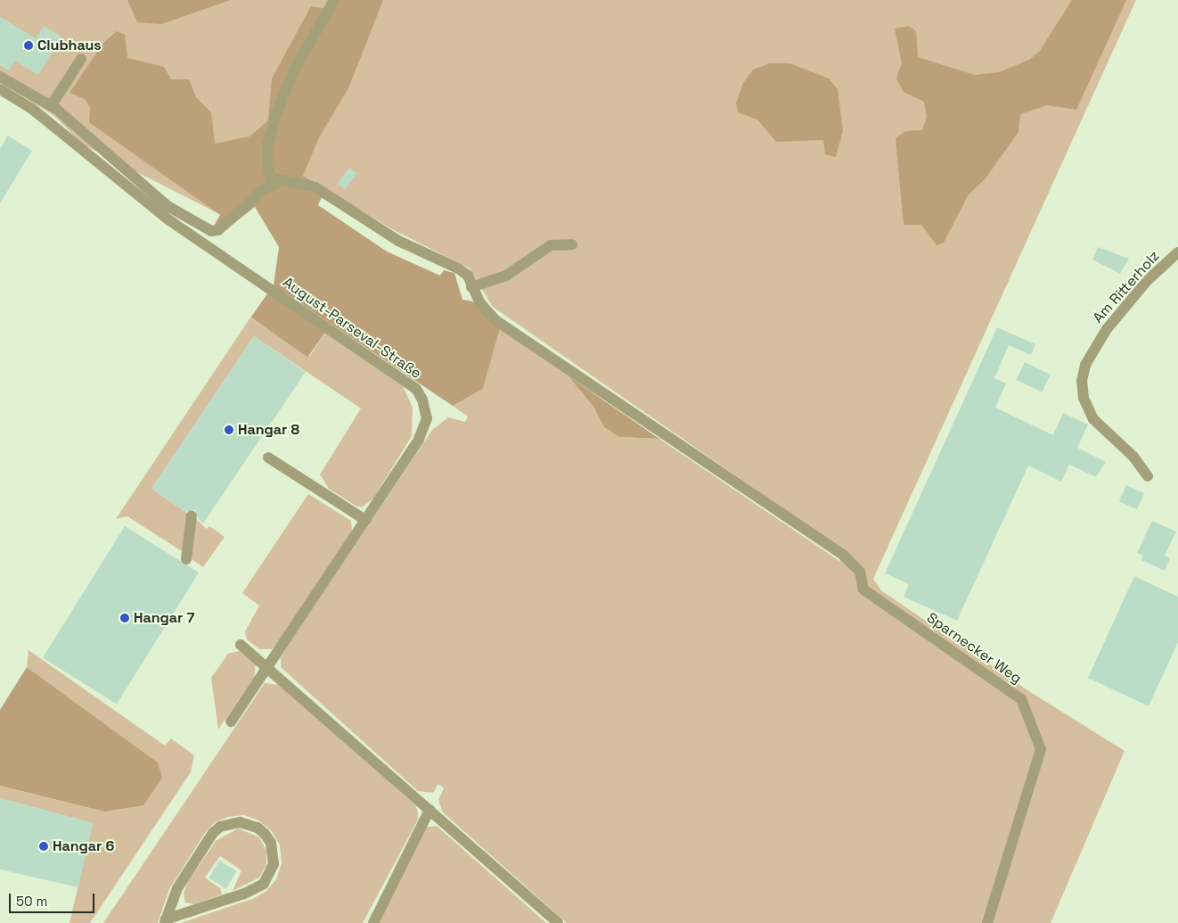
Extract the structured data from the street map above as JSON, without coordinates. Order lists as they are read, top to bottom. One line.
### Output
{"streets":{"street":["Am Ritterholz","August-Parseval-Straße","Sparnecker Weg"]},"places":["Clubhaus","Hangar 8","Hangar 7","Hangar 6"],"scale_bar":"50 m"}
